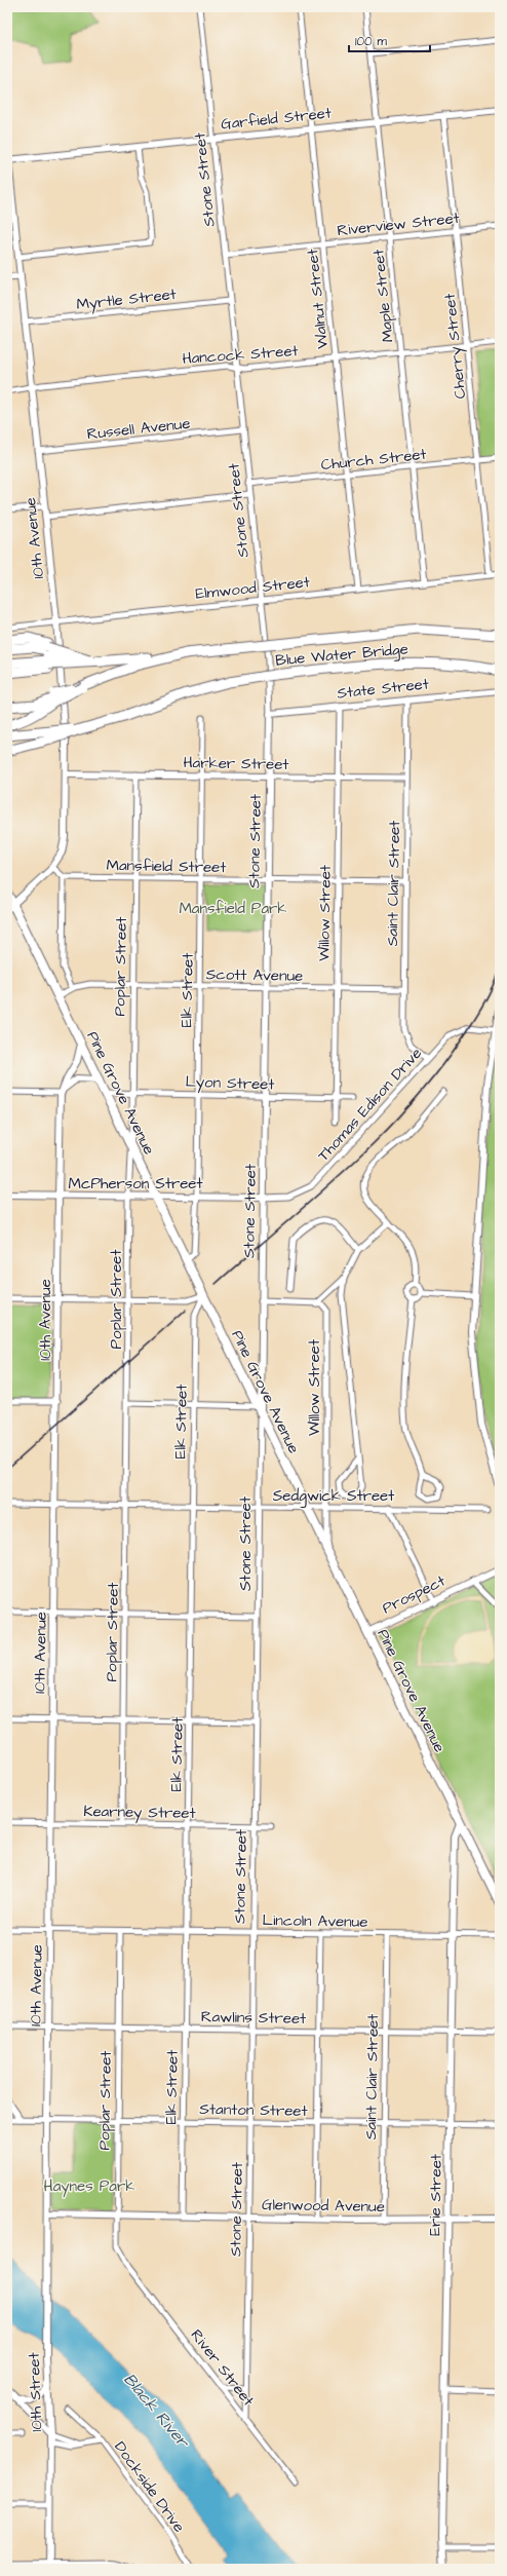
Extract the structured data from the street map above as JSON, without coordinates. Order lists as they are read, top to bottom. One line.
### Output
{"streets":{"highway":["Blue Water Bridge"],"main road":["Pine Grove Avenue"],"street":["Garfield Street","Stone Street","Riverview Street","Maple Street","Myrtle Street","Walnut Street","Cherry Street","Hancock Street","Russell Avenue","Church Street","10th Avenue","Elmwood Street","State Street","Harker Street","Mansfield Street","Saint Clair Street","Willow Street","Poplar Street","Scott Avenue","Elk Street","Lyon Street","Thomas Edison Drive","McPherson Street","Sedgwick Street","Prospect","Kearney Street","Lincoln Avenue","Rawlins Street","Stanton Street","Erie Street","Glenwood Avenue","River Street","10th Street","Dockside Drive"]},"crossings":[["Garfield Street","Stone Street"],["Garfield Street","Maple Street"],["Garfield Street","Walnut Street"],["Garfield Street","Cherry Street"],["Garfield Street","10th Avenue"],["Stone Street","Riverview Street"],["Stone Street","Myrtle Street"],["Stone Street","Hancock Street"],["Stone Street","Russell Avenue"],["Stone Street","Church Street"],["Stone Street","Elmwood Street"],["Stone Street","State Street"],["Stone Street","Harker Street"],["Stone Street","Mansfield Street"],["Stone Street","Scott Avenue"],["Stone Street","Lyon Street"],["Stone Street","Pine Grove Avenue"],["Stone Street","Thomas Edison Drive"],["Stone Street","McPherson Street"],["Stone Street","Sedgwick Street"],["Stone Street","Kearney Street"],["Stone Street","Lincoln Avenue"],["Stone Street","Rawlins Street"],["Stone Street","Stanton Street"],["Stone Street","Glenwood Avenue"],["Stone Street","River Street"],["Riverview Street","Maple Street"],["Riverview Street","Walnut Street"],["Riverview Street","Cherry Street"],["Maple Street","Hancock Street"],["Maple Street","Church Street"],["Maple Street","Elmwood Street"],["Myrtle Street","10th Avenue"],["Walnut Street","Hancock Street"],["Walnut Street","Church Street"],["Walnut Street","Elmwood Street"],["Cherry Street","Hancock Street"],["Cherry Street","Church Street"],["Cherry Street","Elmwood Street"],["Hancock Street","10th Avenue"],["Russell Avenue","10th Avenue"],["10th Avenue","Elmwood Street"],["10th Avenue","Harker Street"],["10th Avenue","Pine Grove Avenue"],["10th Avenue","McPherson Street"],["10th Avenue","Sedgwick Street"],["10th Avenue","Kearney Street"],["10th Avenue","Lincoln Avenue"],["10th Avenue","Rawlins Street"],["10th Avenue","Stanton Street"],["10th Avenue","Glenwood Avenue"],["10th Avenue","10th Street"],["State Street","Saint Clair Street"],["State Street","Willow Street"],["Harker Street","Saint Clair Street"],["Harker Street","Willow Street"],["Harker Street","Poplar Street"],["Harker Street","Elk Street"],["Mansfield Street","Saint Clair Street"],["Mansfield Street","Willow Street"],["Mansfield Street","Poplar Street"],["Mansfield Street","Elk Street"],["Saint Clair Street","Scott Avenue"],["Saint Clair Street","Thomas Edison Drive"],["Saint Clair Street","Lincoln Avenue"],["Saint Clair Street","Rawlins Street"],["Saint Clair Street","Stanton Street"],["Saint Clair Street","Glenwood Avenue"],["Willow Street","Scott Avenue"],["Willow Street","Lyon Street"],["Willow Street","Pine Grove Avenue"],["Willow Street","Sedgwick Street"],["Poplar Street","Scott Avenue"],["Poplar Street","Lyon Street"],["Poplar Street","Pine Grove Avenue"],["Poplar Street","McPherson Street"],["Poplar Street","Sedgwick Street"],["Poplar Street","Kearney Street"],["Poplar Street","Lincoln Avenue"],["Poplar Street","Rawlins Street"],["Poplar Street","Stanton Street"],["Poplar Street","Glenwood Avenue"],["Poplar Street","River Street"],["Scott Avenue","Elk Street"],["Scott Avenue","Pine Grove Avenue"],["Elk Street","Lyon Street"],["Elk Street","Pine Grove Avenue"],["Elk Street","McPherson Street"],["Elk Street","Sedgwick Street"],["Elk Street","Kearney Street"],["Elk Street","Lincoln Avenue"],["Elk Street","Rawlins Street"],["Elk Street","Stanton Street"],["Elk Street","Glenwood Avenue"],["Lyon Street","Pine Grove Avenue"],["Pine Grove Avenue","McPherson Street"],["Pine Grove Avenue","Sedgwick Street"],["Pine Grove Avenue","Prospect"],["Pine Grove Avenue","Erie Street"],["Thomas Edison Drive","McPherson Street"],["Lincoln Avenue","Erie Street"],["Rawlins Street","Erie Street"],["Stanton Street","Erie Street"],["Erie Street","Glenwood Avenue"],["Glenwood Avenue","10th Street"],["10th Street","Dockside Drive"]],"water":["Black River"],"parks":["Mansfield Park","Haynes Park"],"scale_bar":"100 m"}
